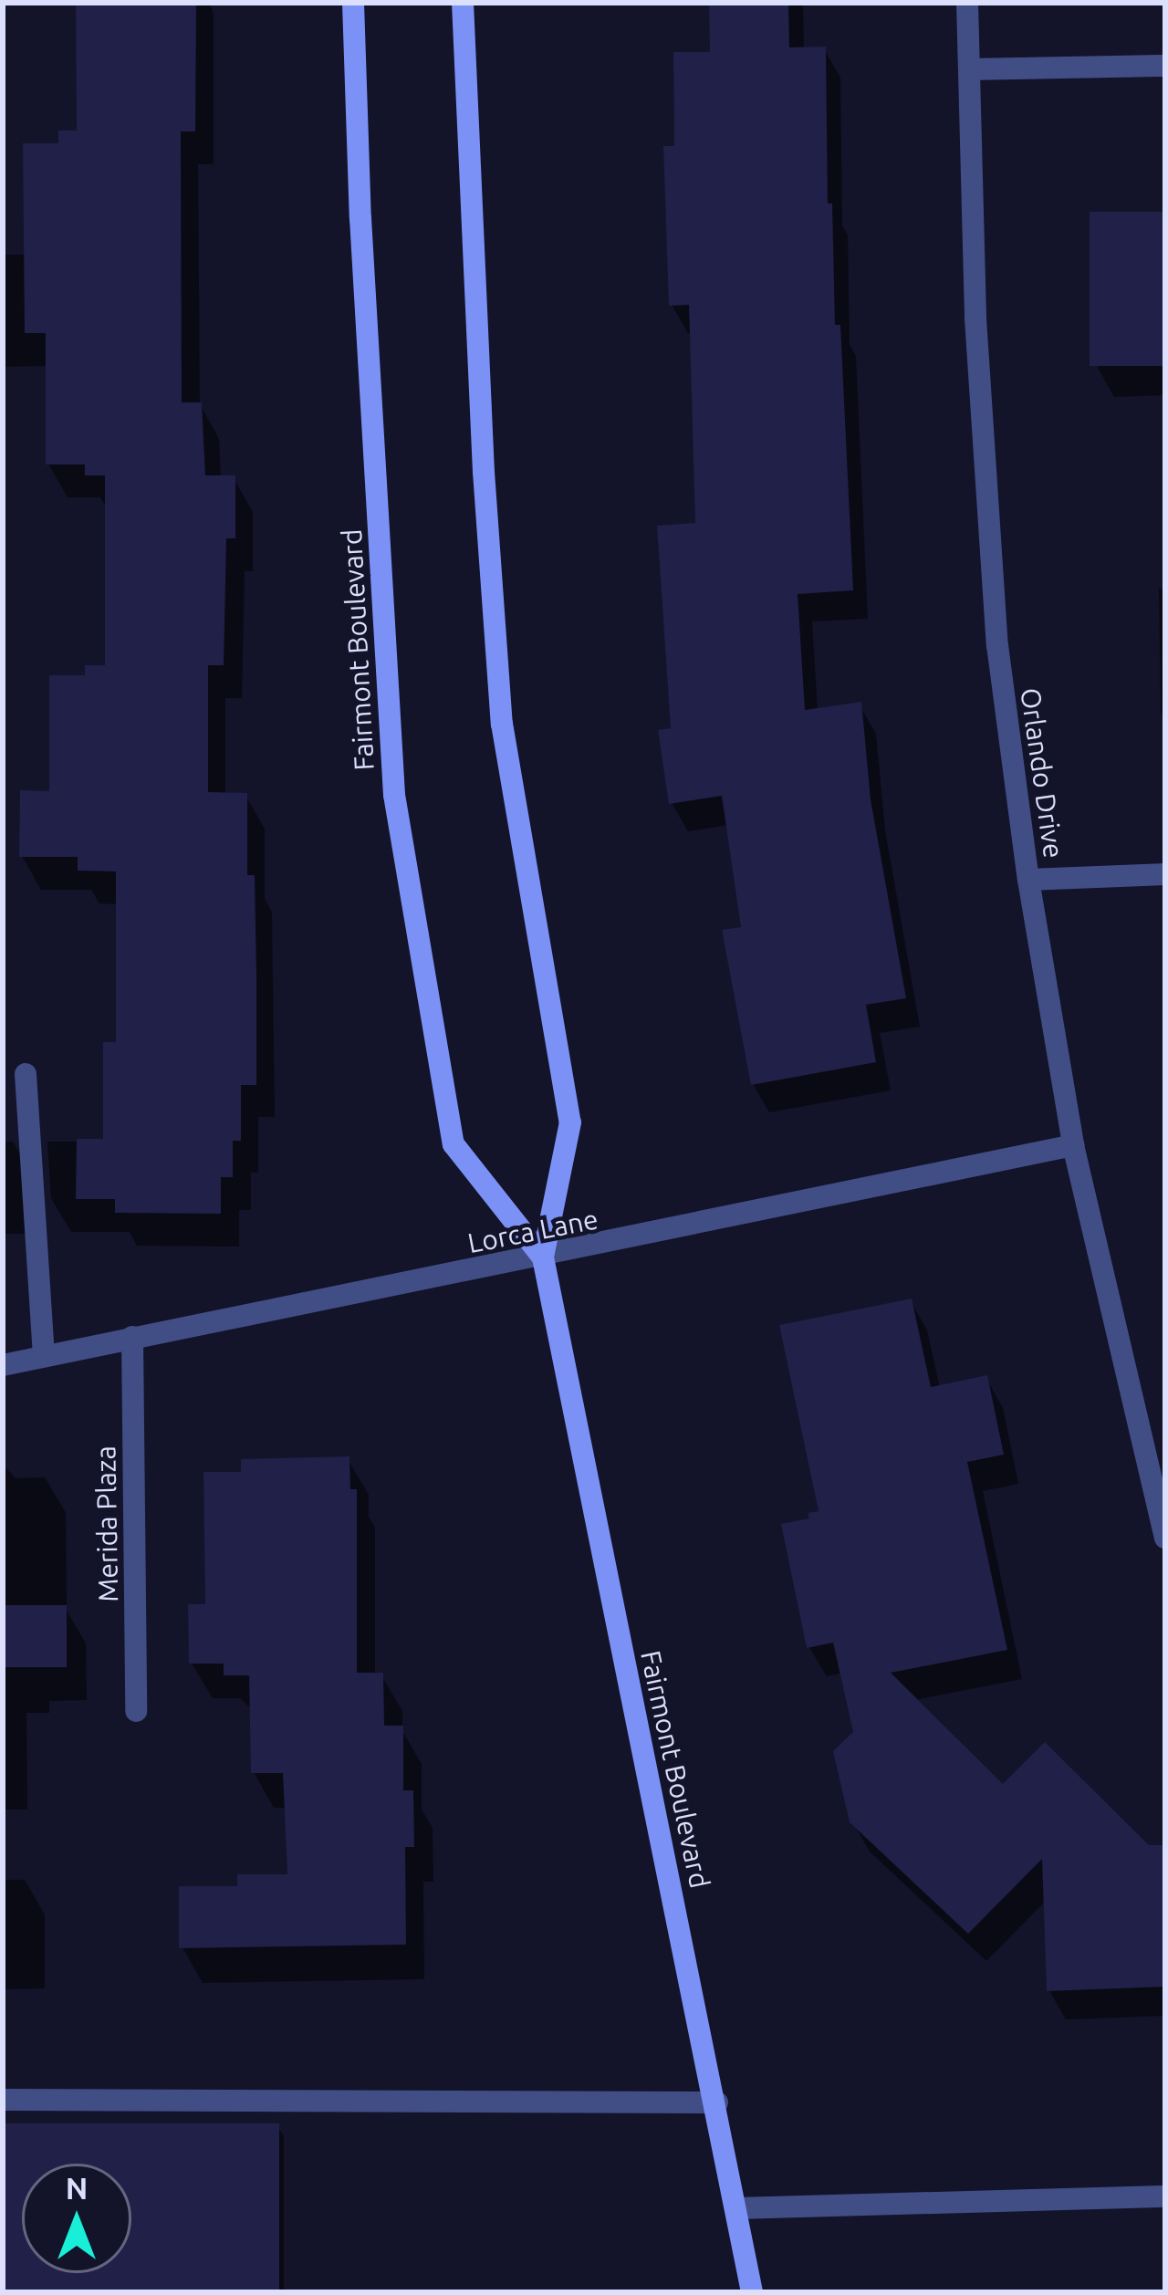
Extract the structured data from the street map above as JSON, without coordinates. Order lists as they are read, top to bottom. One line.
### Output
{"streets":{"main road":["Fairmont Boulevard"],"street":["Orlando Drive","Lorca Lane","Merida Plaza"]},"crossings":[["Fairmont Boulevard","Lorca Lane"],["Orlando Drive","Lorca Lane"],["Lorca Lane","Merida Plaza"]],"north":"top"}
